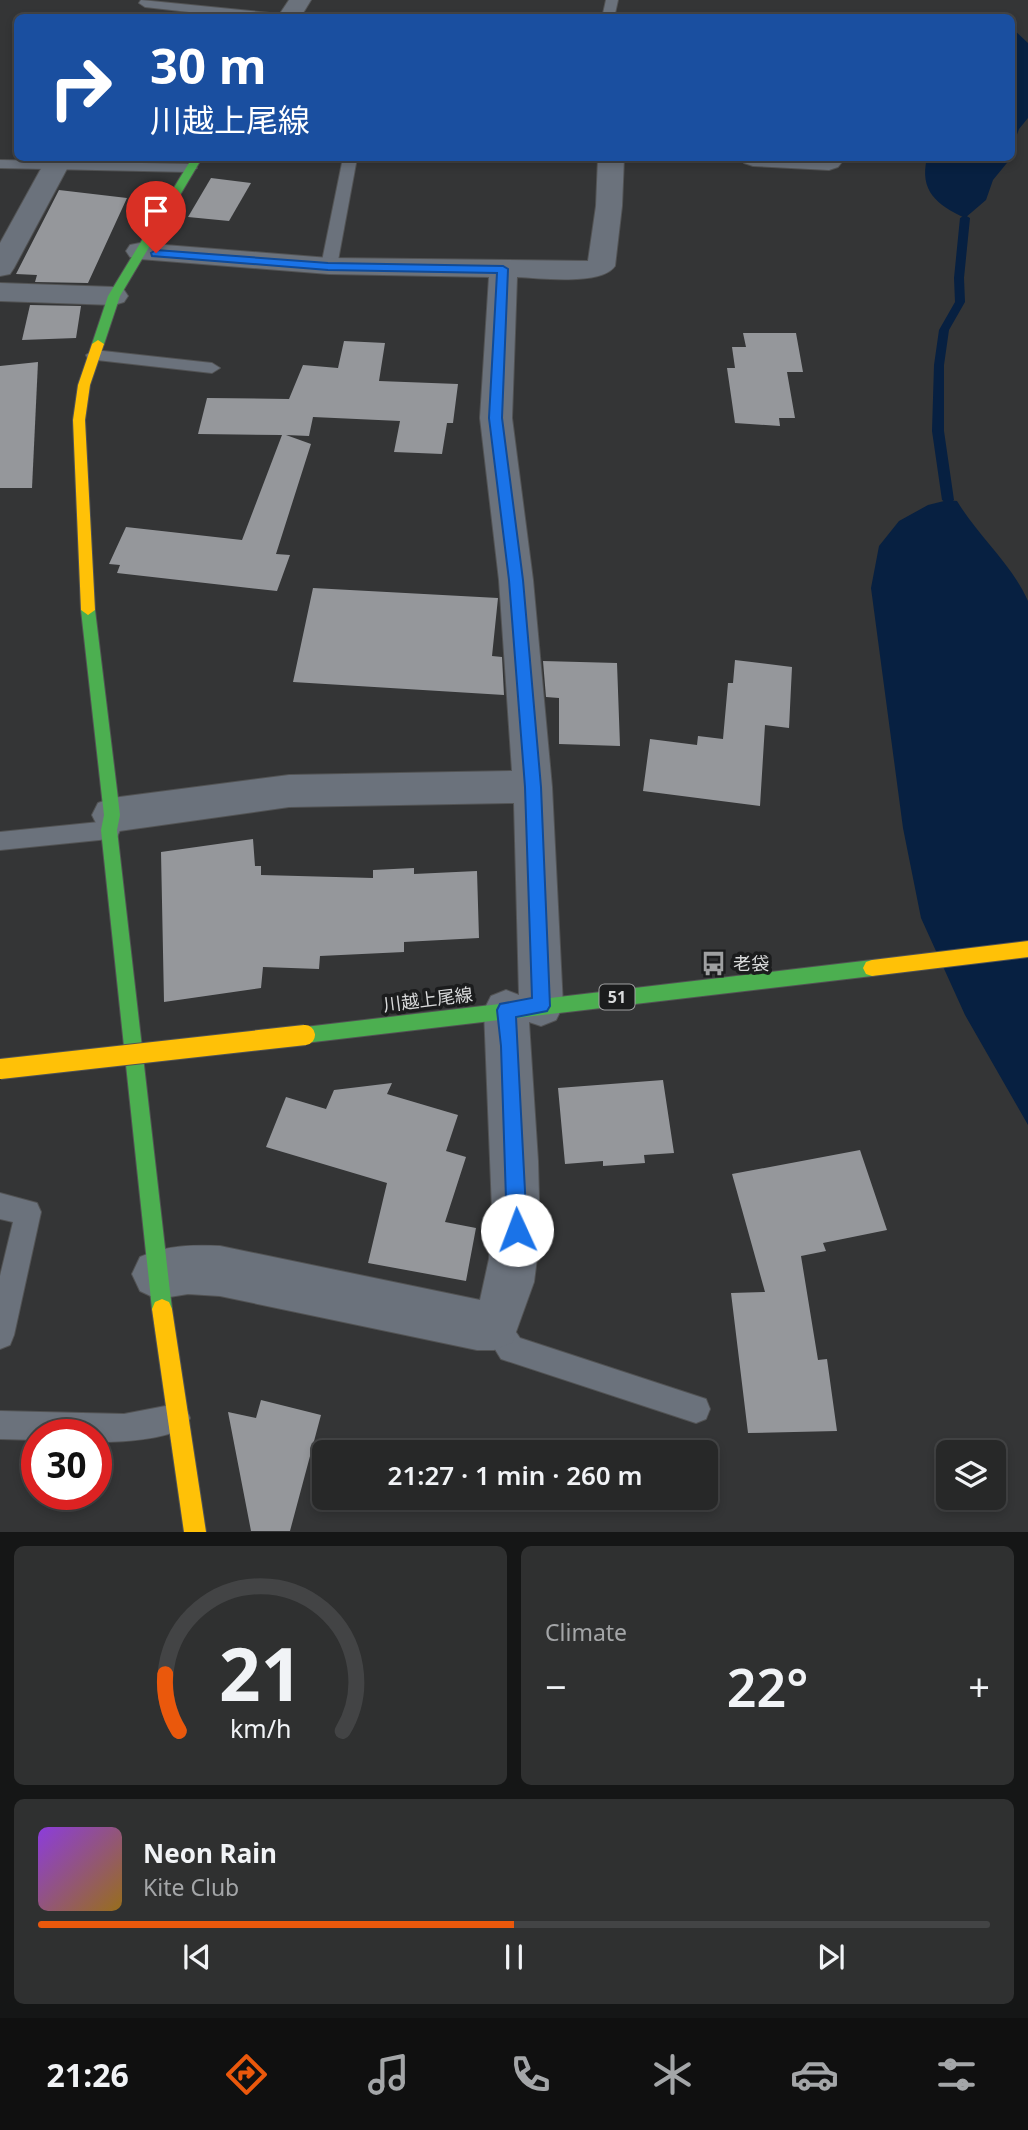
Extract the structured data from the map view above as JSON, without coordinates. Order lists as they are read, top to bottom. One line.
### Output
{"streets":{"street":["51","川越上尾線"]},"places":{"bus stop":["老袋"]},"page":{"turn":["30 m","川越上尾線"],"limit":"30","trip":"21:27 · 1 min · 260 m","tile":"Climate","heat":["−","22°","+"],"song":["Neon Rain","Kite Club"],"tabs":"21:26","gauge":["21","km/h"]}}
